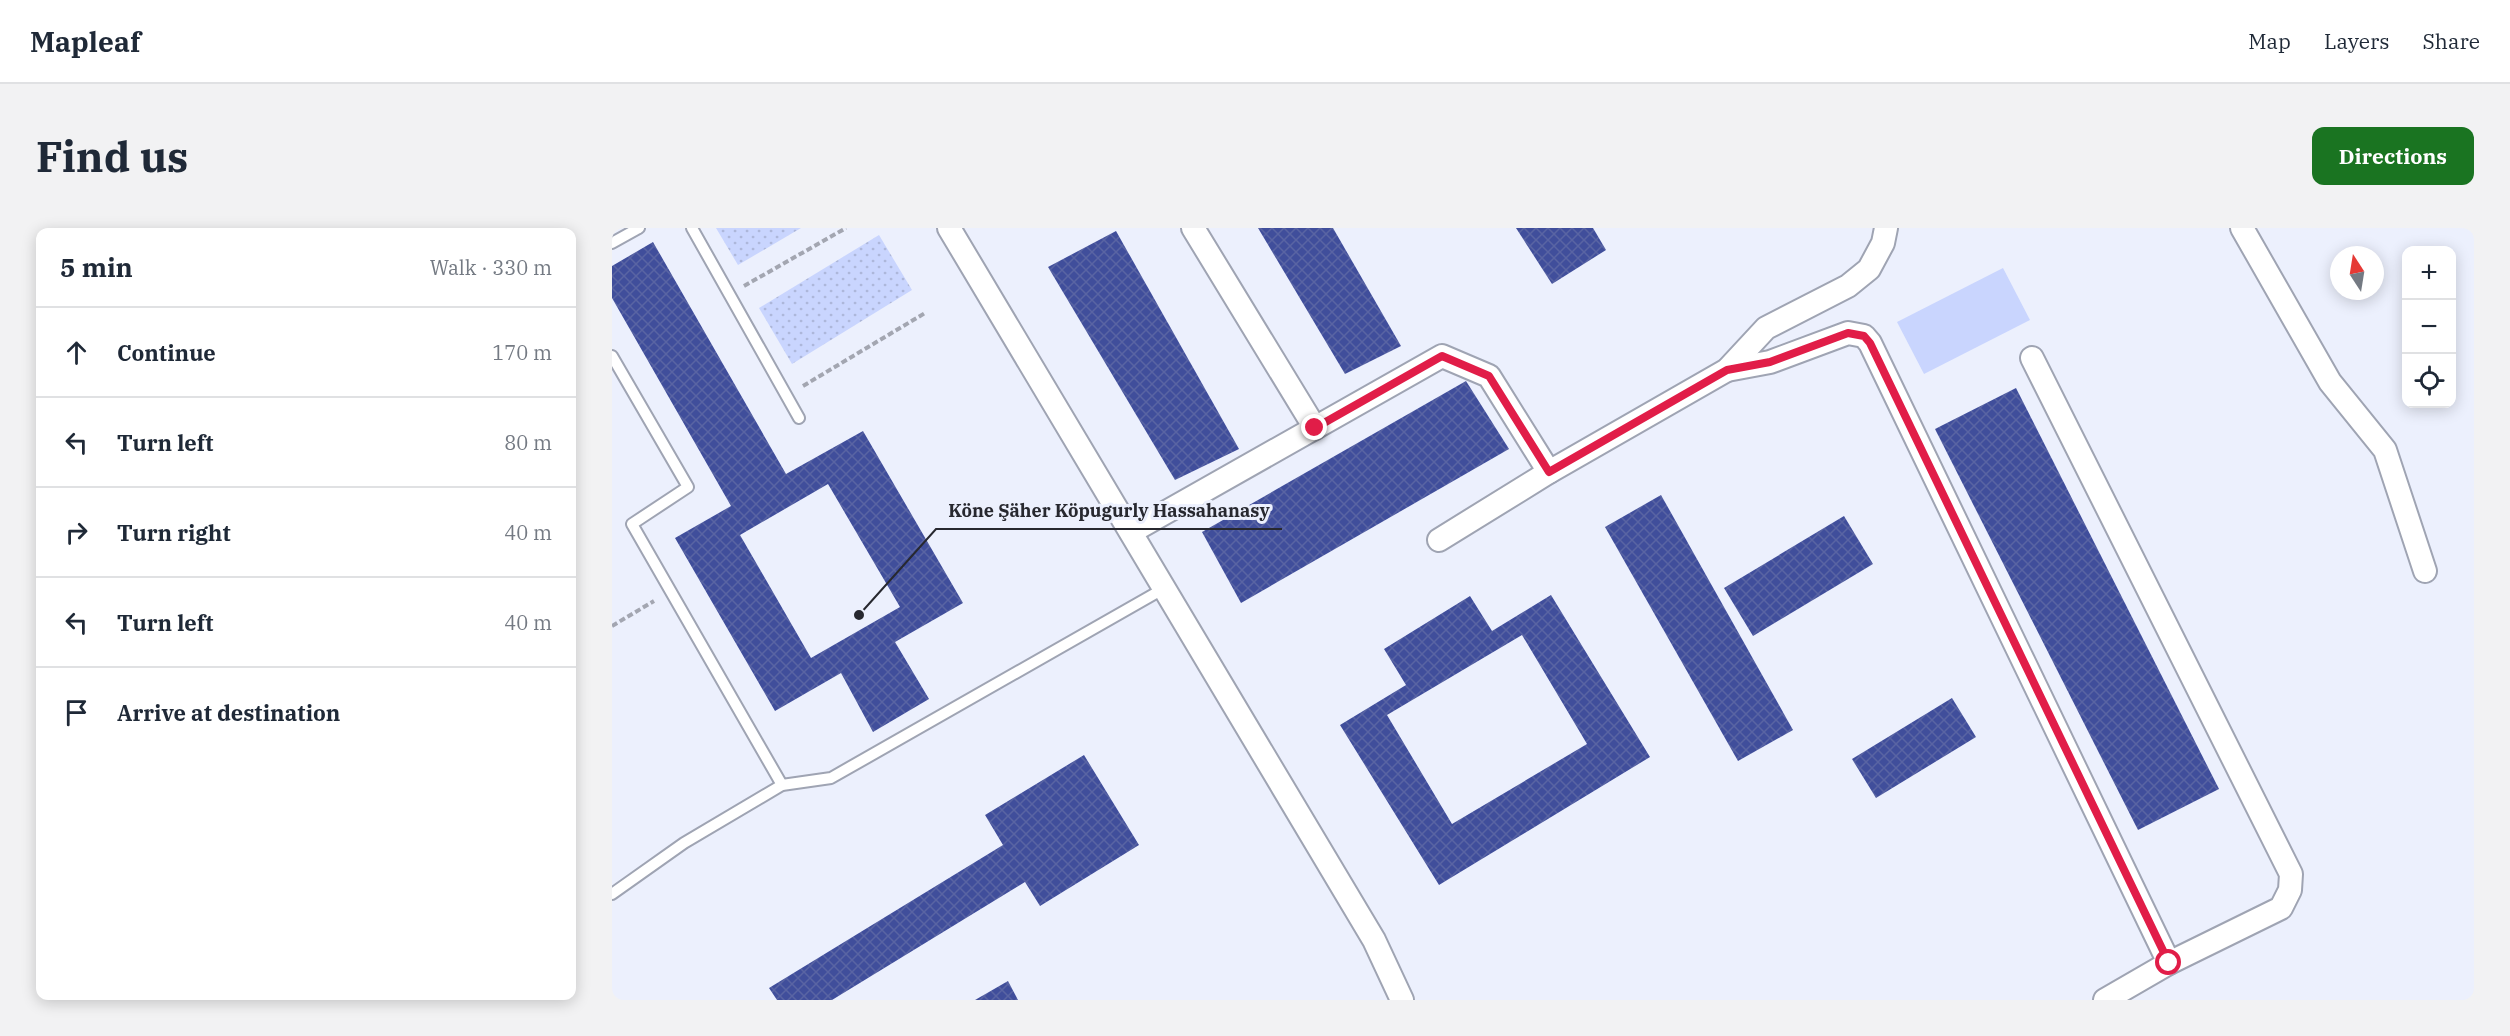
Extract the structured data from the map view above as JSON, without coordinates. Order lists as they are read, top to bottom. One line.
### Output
{"places":["Köne Şäher Köpugurly Hassahanasy"],"north":"top","page":{"header":"Mapleaf","nav":["Map","Layers","Share"],"buttons":"Directions","title":"Find us","heading":["5 min","Walk · 330 m"],"map_buttons":["+","−"],"list":[["Continue","170 m"],["Turn left","80 m"],["Turn right","40 m"],["Turn left","40 m"],"Arrive at destination"]}}
